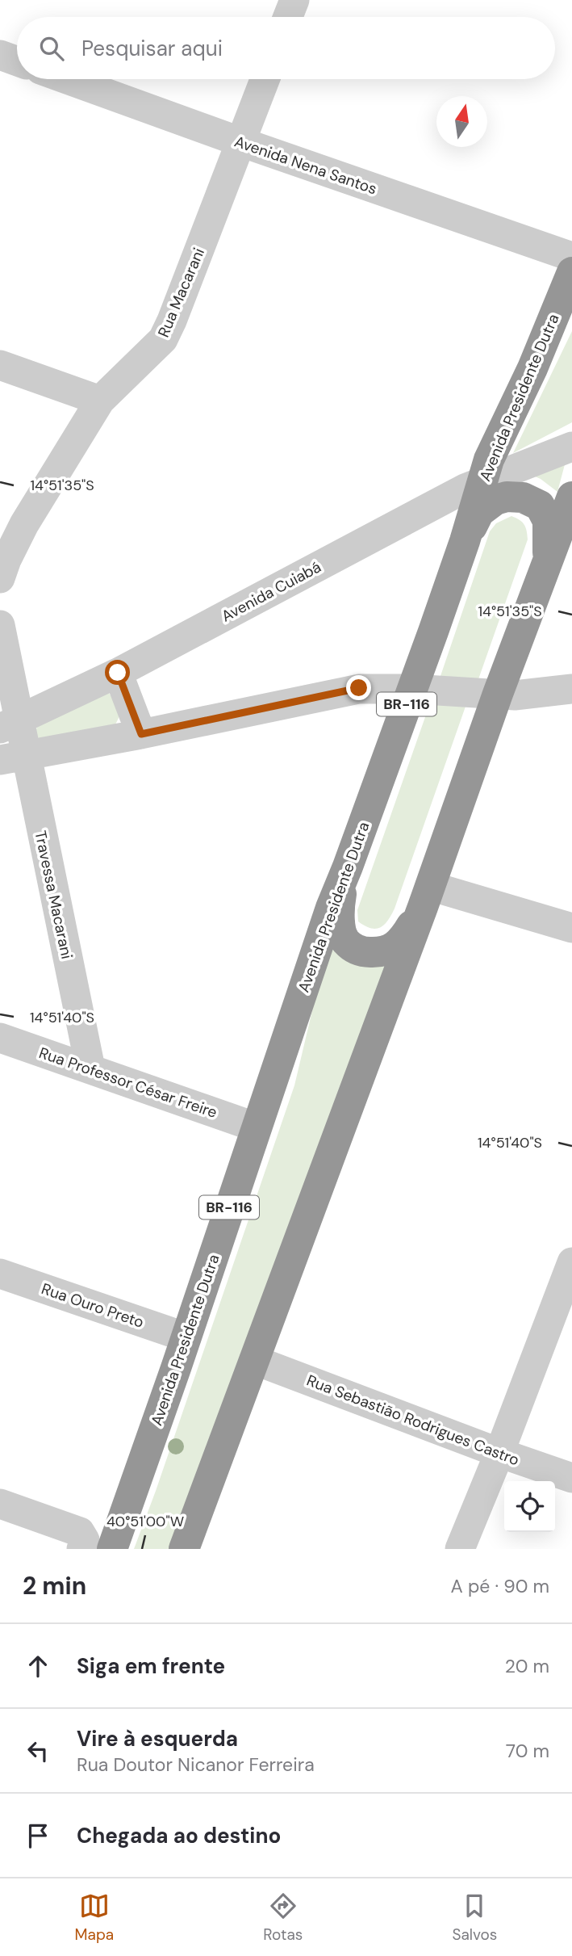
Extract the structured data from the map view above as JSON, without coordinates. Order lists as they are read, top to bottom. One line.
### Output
{"streets":{"highway":["Avenida Presidente Dutra","BR-116"],"street":["Avenida Nena Santos","Rua Macarani","Avenida Cuiabá","Travessa Macarani","Rua Professor César Freire","Rua Ouro Preto","Rua Sebastião Rodrigues Castro"]},"crossings":[["Avenida Nena Santos","Rua Macarani"],["Avenida Presidente Dutra","Avenida Cuiabá"],["Avenida Presidente Dutra","Rua Professor César Freire"],["Avenida Presidente Dutra","Rua Ouro Preto"],["Avenida Cuiabá","Travessa Macarani"],["Travessa Macarani","Rua Professor César Freire"]],"north":"top","page":{"search":"Pesquisar aqui","heading":["2 min","A pé · 90 m"],"list":[["Siga em frente","20 m"],["Vire à esquerda","Rua Doutor Nicanor Ferreira","70 m"],"Chegada ao destino"],"nav":["Mapa","Rotas","Salvos"]},"coordinates":["14°51'35\"S","14°51'40\"S","40°51'00\"W"]}
